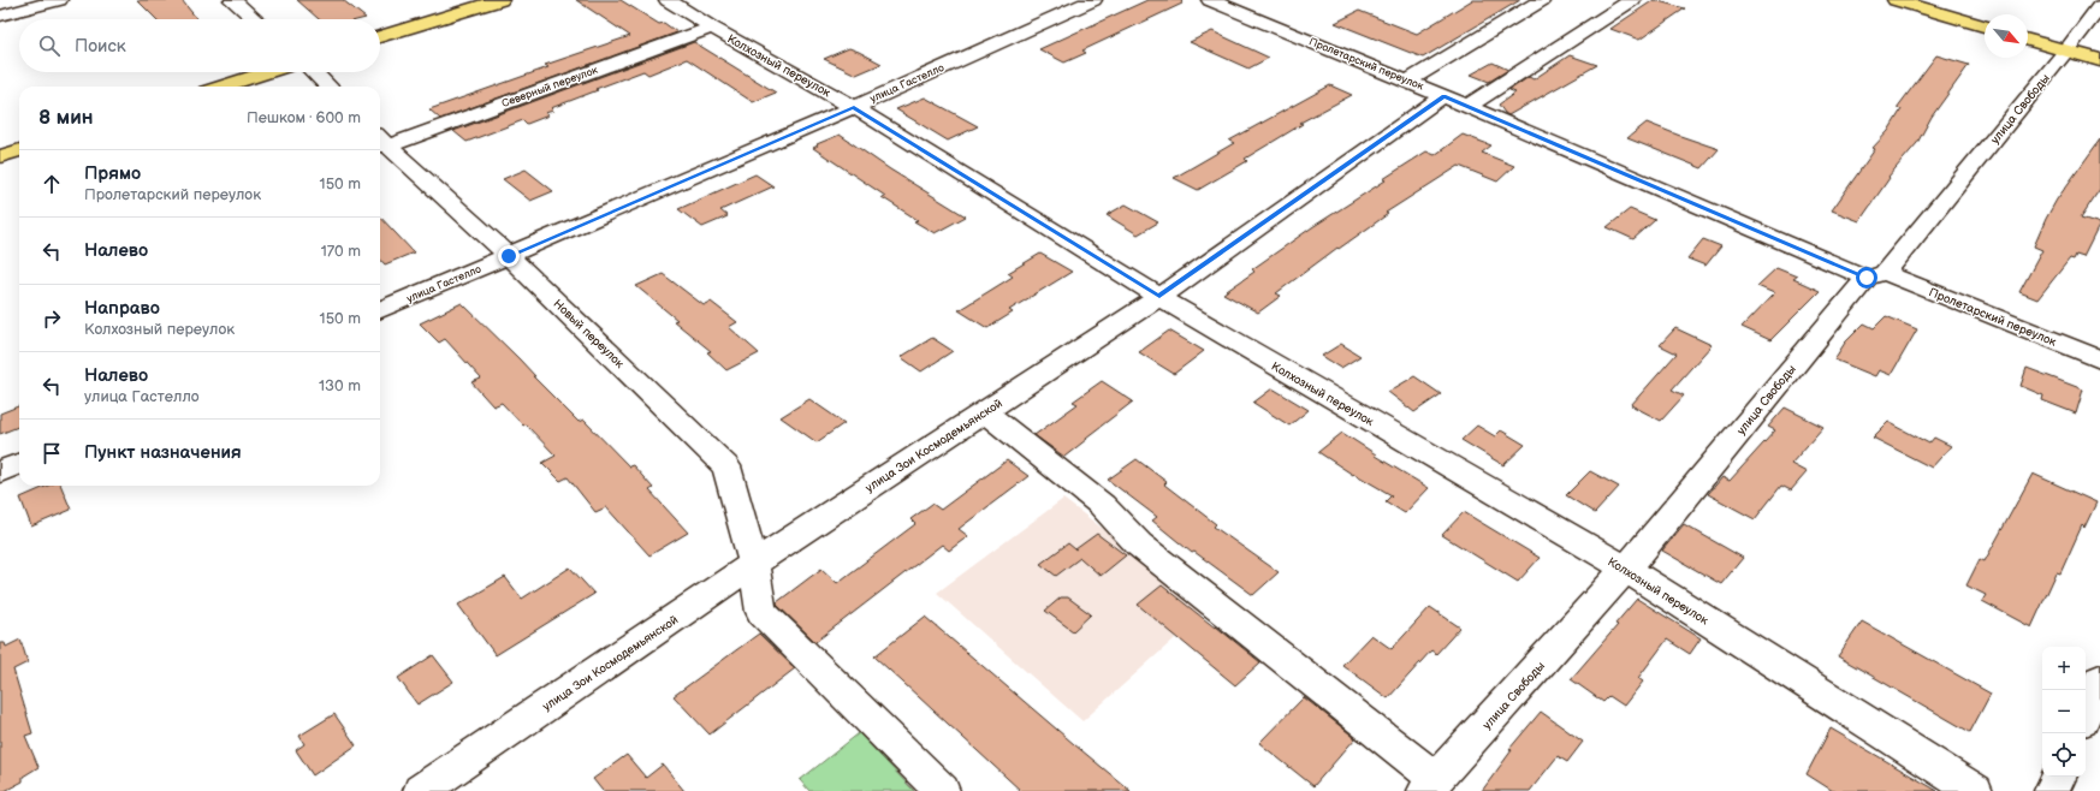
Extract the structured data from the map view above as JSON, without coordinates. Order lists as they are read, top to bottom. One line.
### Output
{"streets":{"street":["Пролетарский переулок","Колхозный переулок","улица Гастелло","Северный переулок","улица Свободы","Новый переулок","улица Зои Космодемьянской"]},"crossings":[["Пролетарский переулок","улица Свободы"],["Пролетарский переулок","улица Зои Космодемьянской"],["Колхозный переулок","улица Гастелло"],["Колхозный переулок","Северный переулок"],["Колхозный переулок","улица Свободы"],["Колхозный переулок","улица Зои Космодемьянской"],["улица Гастелло","Новый переулок"],["Северный переулок","Новый переулок"],["Новый переулок","улица Зои Космодемьянской"]],"north":"bottom right","page":{"search":"Поиск","heading":["8 мин","Пешком · 600 m"],"list":[["Прямо","Пролетарский переулок","150 m"],["Налево","170 m"],["Направо","Колхозный переулок","150 m"],["Налево","улица Гастелло","130 m"],"Пункт назначения"],"map_buttons":["+","−"]}}
